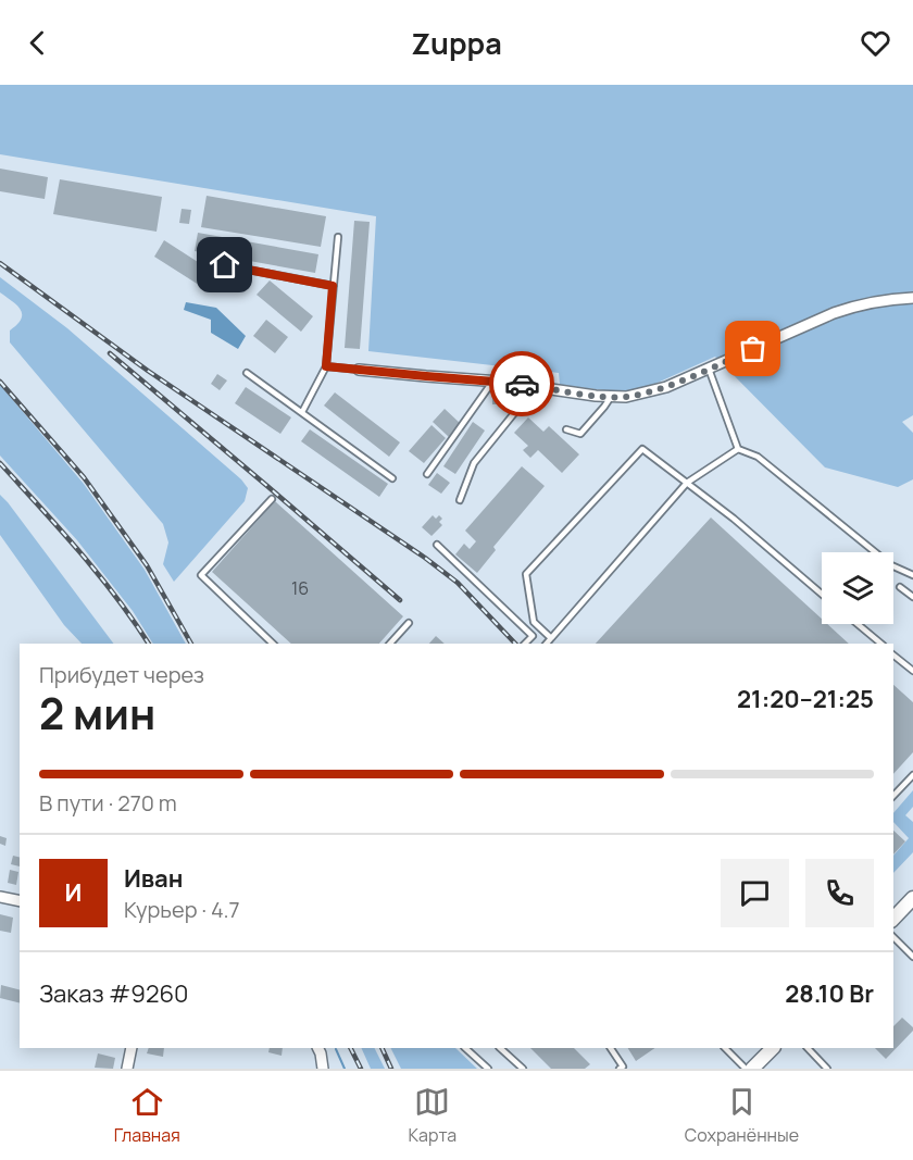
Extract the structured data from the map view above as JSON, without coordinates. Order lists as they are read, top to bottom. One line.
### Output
{"house_numbers":["16"],"page":{"header":"Zuppa","heading":["2 мин","Прибудет через","21:20–21:25"],"panel":["Иван","Курьер · 4.7","Заказ #9260","28.10 Br"],"bar":"В пути · 270 m","round":"И","tabs":["Главная","Карта","Сохранённые"]}}
